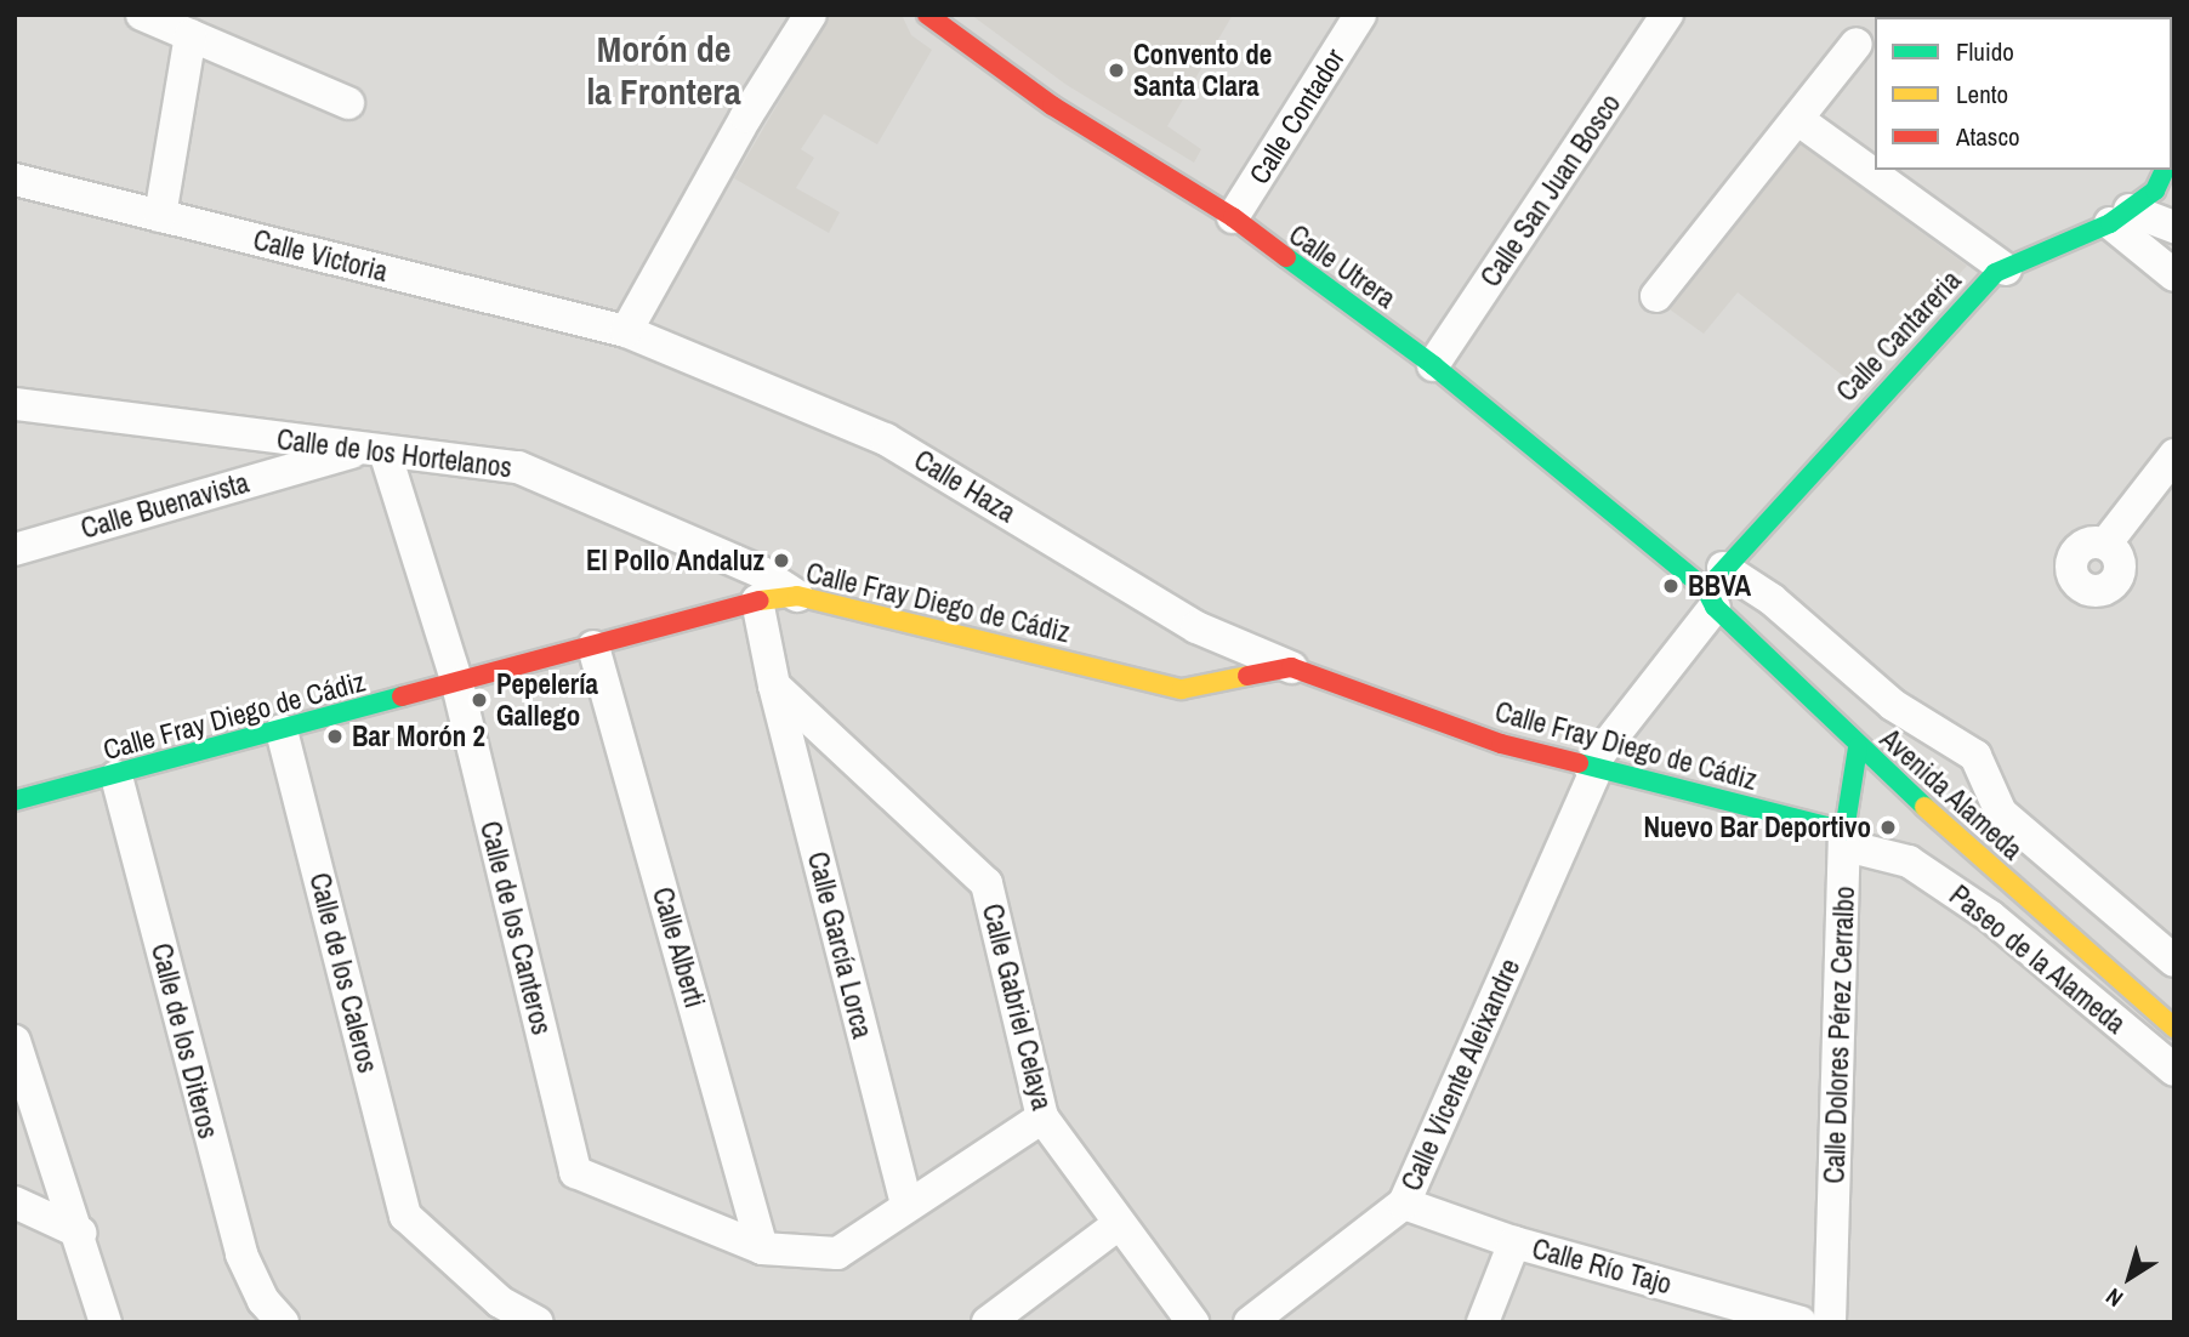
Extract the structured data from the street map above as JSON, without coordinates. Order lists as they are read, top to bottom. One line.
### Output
{"streets":{"street":["Calle Contador","Calle San Juan Bosco","Calle Victoria","Calle Utrera","Calle Cantareria","Calle de los Hortelanos","Calle Haza","Calle Buenavista","Calle Fray Diego de Cádiz","Avenida Alameda","Calle de los Canteros","Calle García Lorca","Calle Alberti","Paseo de la Alameda","Calle de los Caleros","Calle Gabriel Celaya","Calle Dolores Pérez Cerralbo","Calle de los Diteros","Calle Vicente Aleixandre","Calle Río Tajo"]},"crossings":[["Calle Contador","Calle Utrera"],["Calle San Juan Bosco","Calle Utrera"],["Calle Victoria","Calle Haza"],["Calle Utrera","Calle Cantareria"],["Calle Utrera","Avenida Alameda"],["Calle Utrera","Calle Vicente Aleixandre"],["Calle Cantareria","Avenida Alameda"],["Calle Cantareria","Calle Vicente Aleixandre"],["Calle de los Hortelanos","Calle Buenavista"],["Calle de los Hortelanos","Calle Fray Diego de Cádiz"],["Calle de los Hortelanos","Calle de los Canteros"],["Calle Haza","Calle Fray Diego de Cádiz"],["Calle Buenavista","Calle de los Canteros"],["Calle Fray Diego de Cádiz","Calle de los Canteros"],["Calle Fray Diego de Cádiz","Calle García Lorca"],["Calle Fray Diego de Cádiz","Calle Alberti"],["Calle Fray Diego de Cádiz","Paseo de la Alameda"],["Calle Fray Diego de Cádiz","Calle de los Caleros"],["Calle Fray Diego de Cádiz","Calle Dolores Pérez Cerralbo"],["Calle Fray Diego de Cádiz","Calle de los Diteros"],["Calle Fray Diego de Cádiz","Calle Vicente Aleixandre"],["Avenida Alameda","Calle Dolores Pérez Cerralbo"],["Avenida Alameda","Calle Vicente Aleixandre"],["Calle de los Canteros","Calle Alberti"],["Calle García Lorca","Calle Gabriel Celaya"],["Paseo de la Alameda","Calle Dolores Pérez Cerralbo"],["Calle Vicente Aleixandre","Calle Río Tajo"]],"districts":["Morón de la Frontera"],"places":["Convento de Santa Clara","El Pollo Andaluz","BBVA","Pepelería Gallego","Bar Morón 2","Nuevo Bar Deportivo"],"legend":["Fluido","Lento","Atasco"],"north":"bottom left"}
